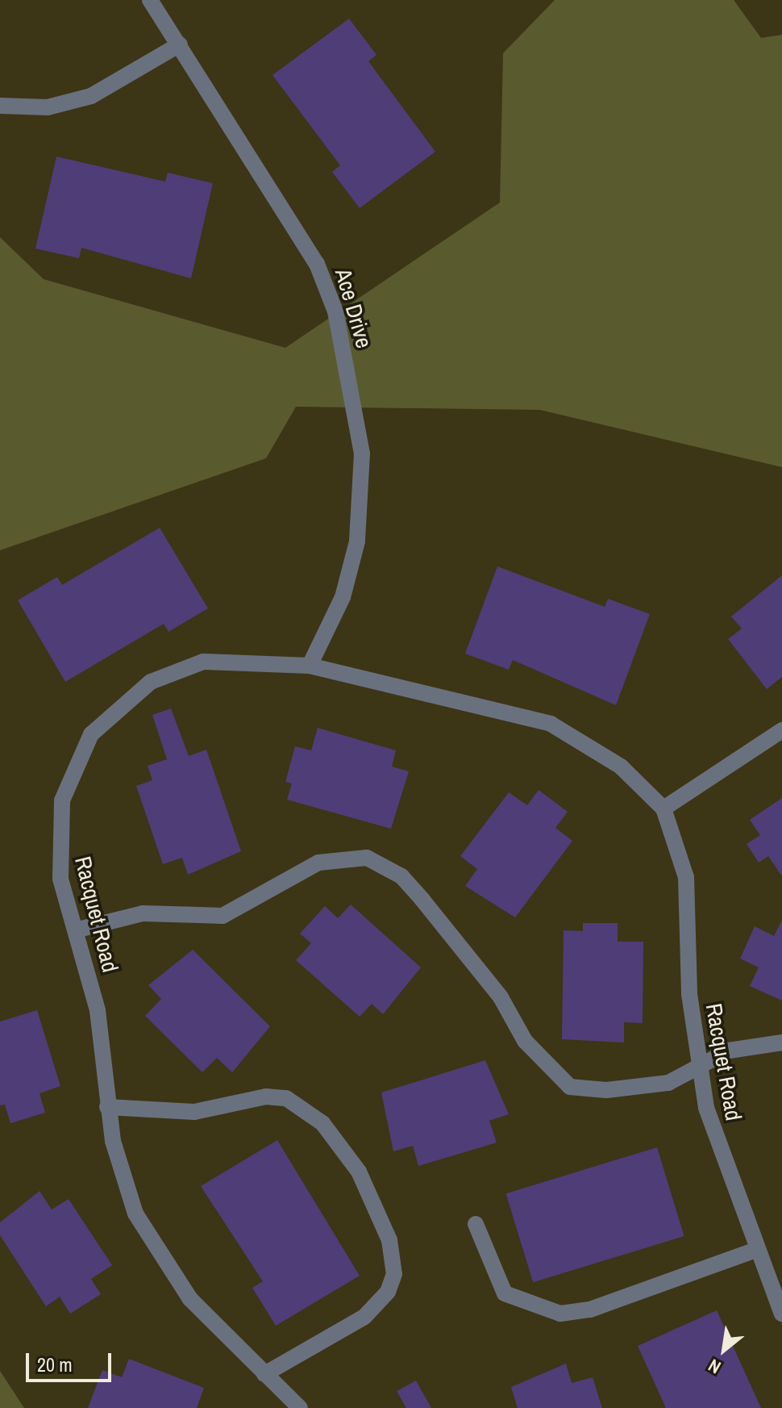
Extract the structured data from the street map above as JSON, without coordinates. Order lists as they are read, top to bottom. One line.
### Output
{"streets":{"street":["Ace Drive","Racquet Road"]},"crossings":[["Ace Drive","Racquet Road"]],"scale_bar":"20 m","north":"bottom left"}
